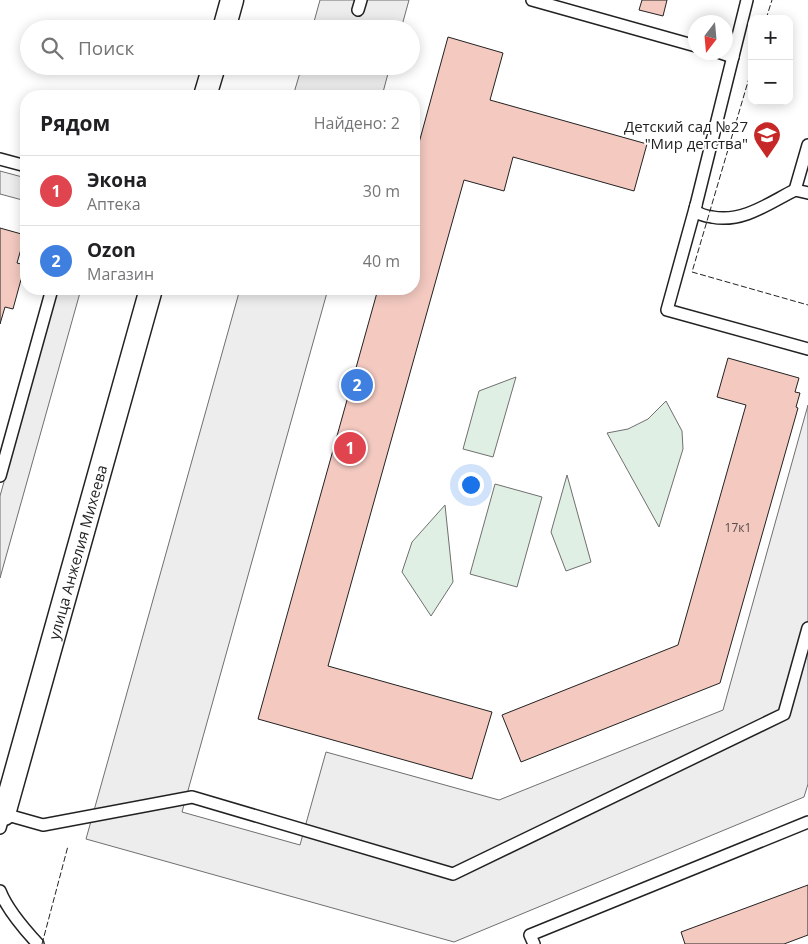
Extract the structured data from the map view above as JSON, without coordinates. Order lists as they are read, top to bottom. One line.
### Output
{"streets":{"street":["улица Анжелия Михеева"]},"places":{"school or university":["Детский сад №27 \"Мир детства\""]},"house_numbers":["17к1"],"north":"bottom","page":{"map_buttons":["+","−"],"search":"Поиск","heading":["Рядом","Найдено: 2"],"list":[{"mark":"1","name":"Экона","note":"Аптека","value":"30 m"},{"mark":"2","name":"Ozon","note":"Магазин","value":"40 m"}],"pins":["2","1"]}}
